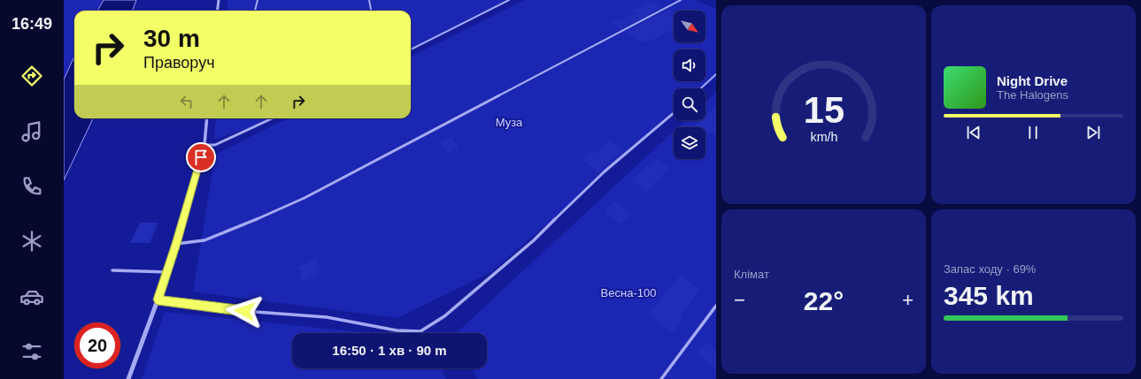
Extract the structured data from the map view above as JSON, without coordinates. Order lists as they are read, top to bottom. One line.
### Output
{"parks":["Муза","Весна-100"],"north":"bottom right","page":{"tabs":"16:49","turn":["30 m","Праворуч"],"song":["Night Drive","The Halogens"],"tile":["Клімат",["Запас ходу · 69%","345 km"]],"heat":["−","22°","+"],"limit":"20","trip":"16:50 · 1 хв · 90 m","gauge":["15","km/h"]}}
